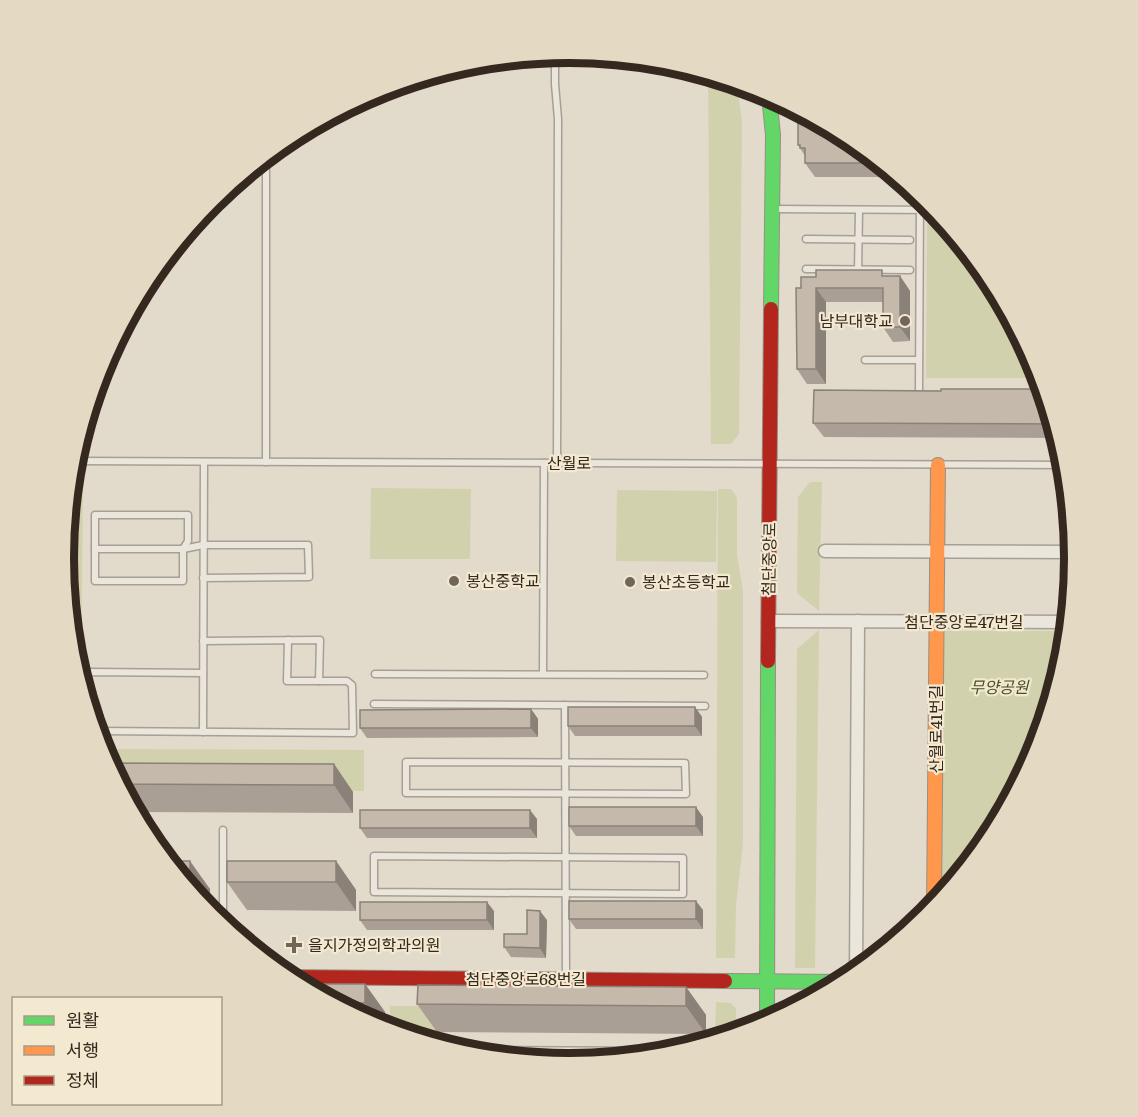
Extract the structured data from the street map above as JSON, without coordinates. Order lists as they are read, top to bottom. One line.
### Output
{"streets":{"street":["첨단중앙로","첨단중앙로47번길","산월로41번길","첨단중앙로68번길"],"lane":["산월로"]},"crossings":[["산월로","첨단중앙로"],["산월로","산월로41번길"],["첨단중앙로","첨단중앙로47번길"],["첨단중앙로","첨단중앙로68번길"],["첨단중앙로47번길","산월로41번길"]],"parks":["무양공원"],"places":{"other":["남부대학교","봉산중학교","봉산초등학교"],"health":["을지가정의학과의원"]},"legend":["원활","서행","정체"]}
